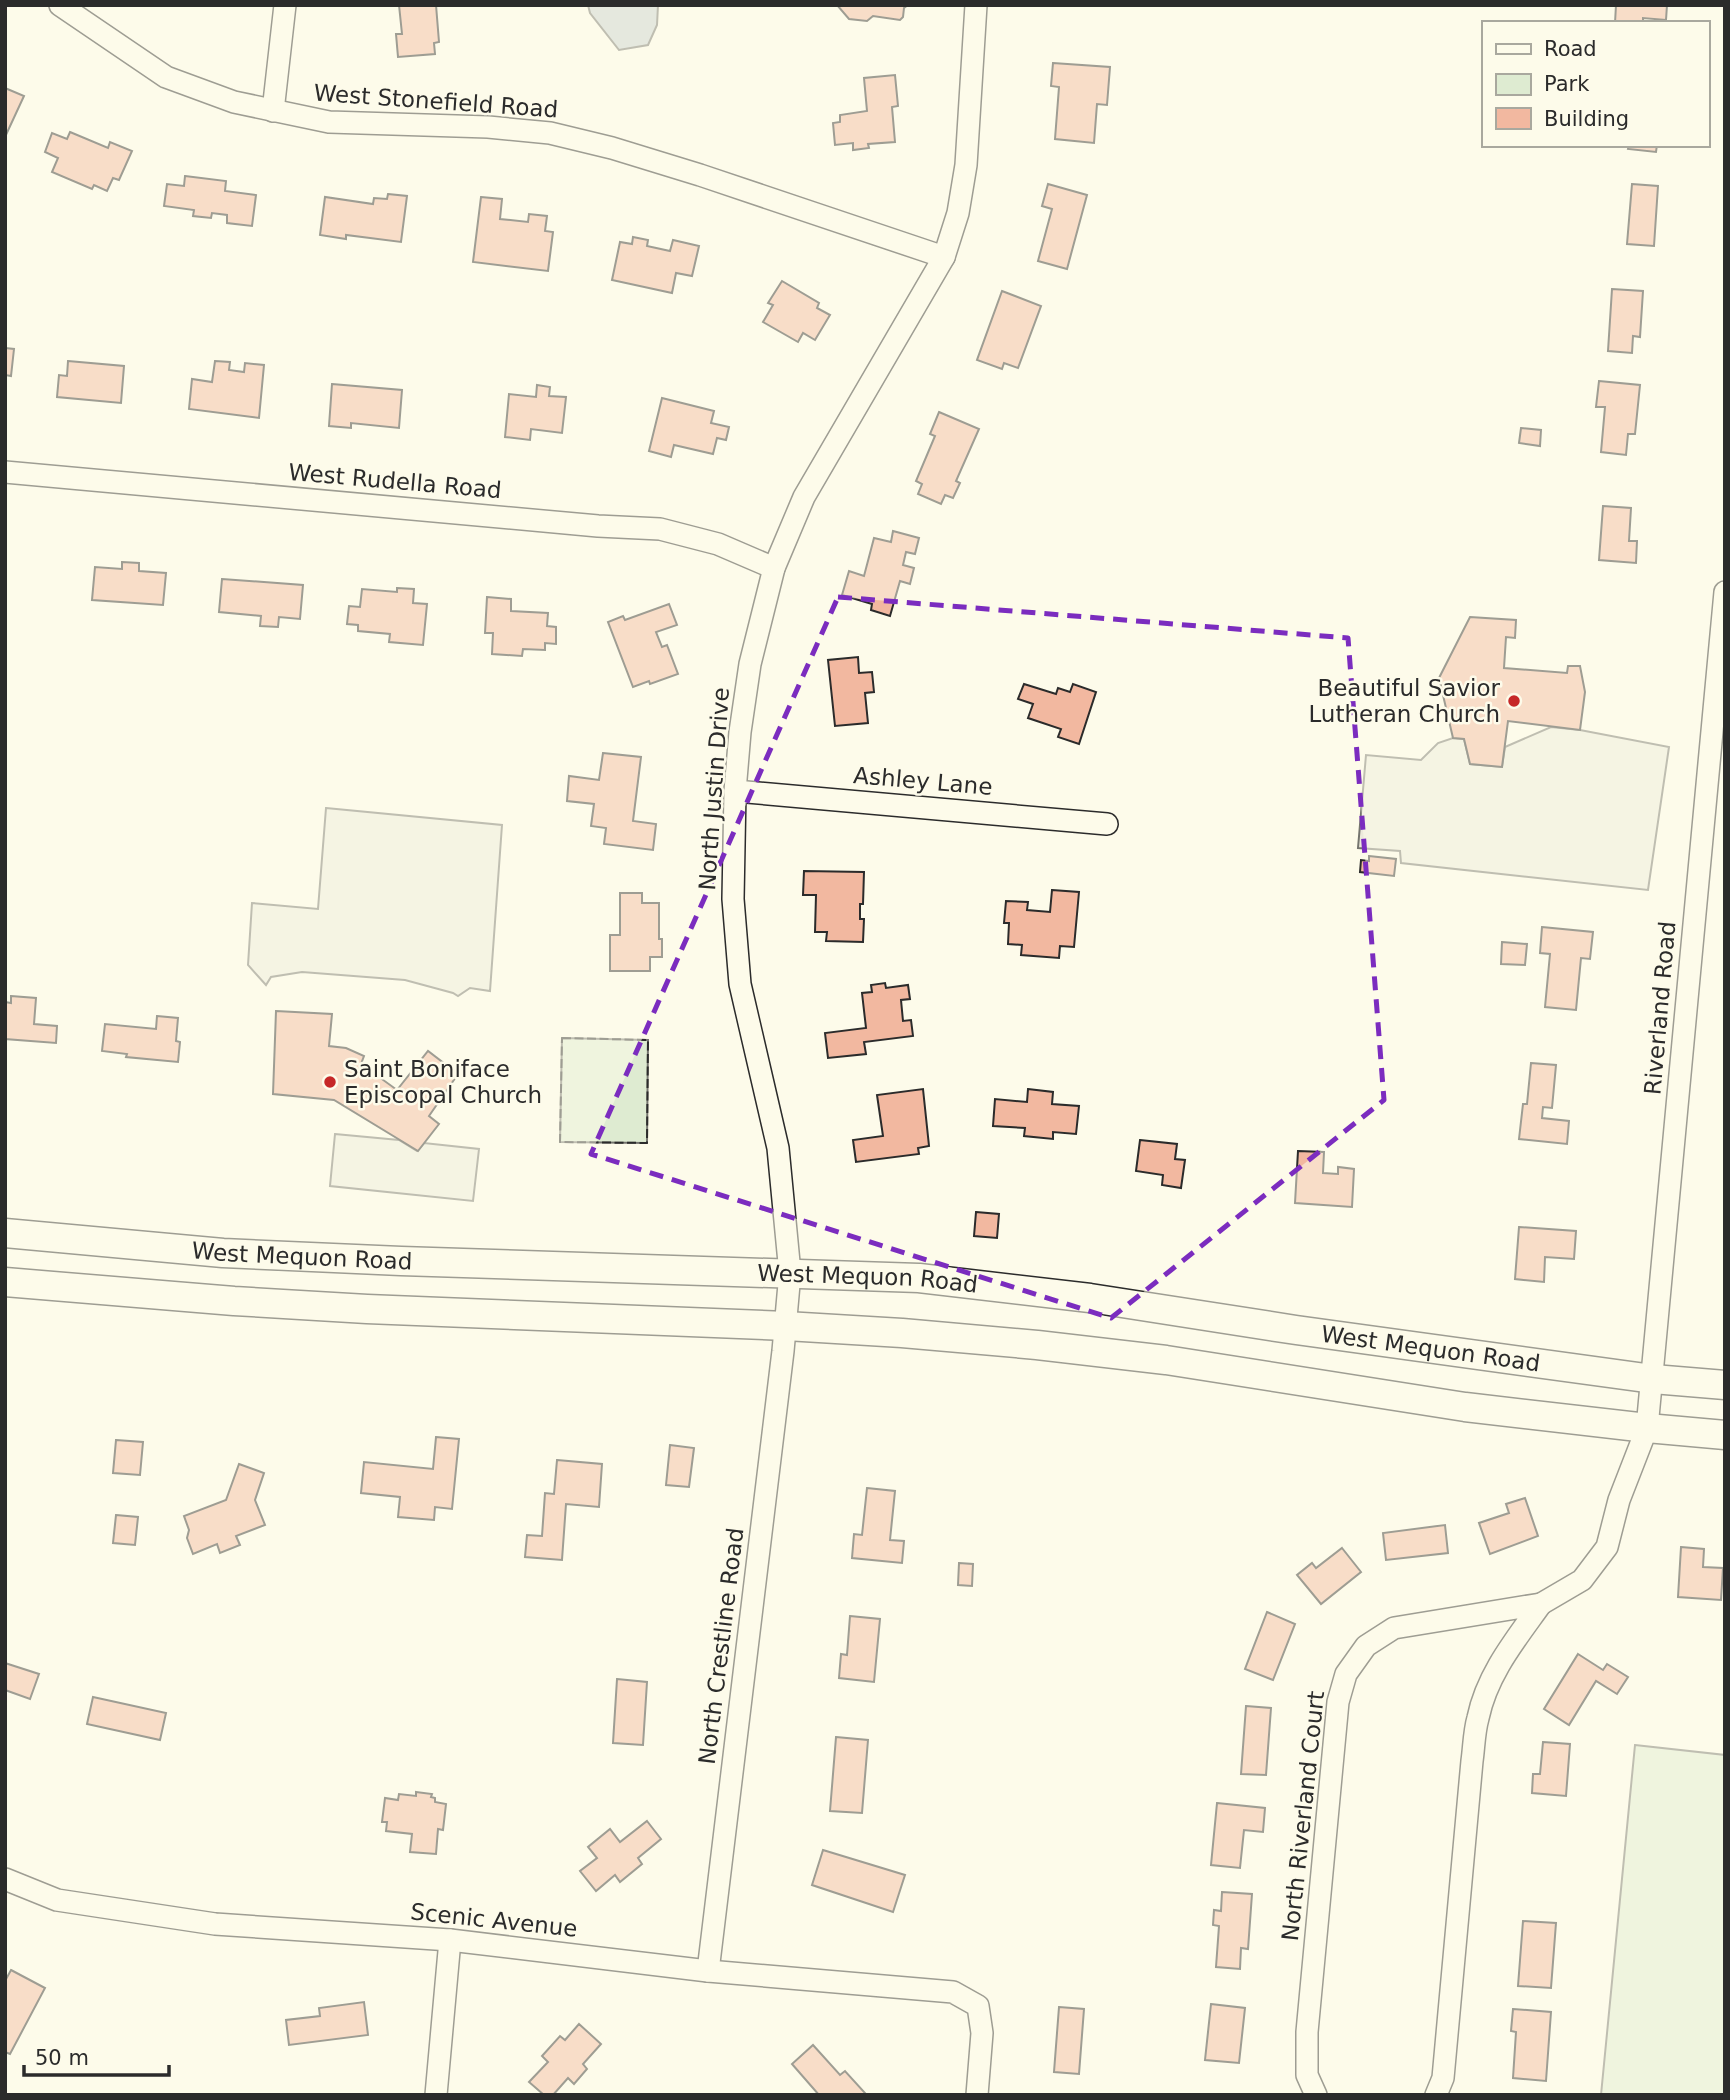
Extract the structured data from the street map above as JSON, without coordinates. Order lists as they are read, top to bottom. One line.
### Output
{"streets":{"main road":["West Mequon Road"],"street":["West Stonefield Road","West Rudella Road","Ashley Lane","North Justin Drive","Riverland Road","North Crestline Road","North Riverland Court","Scenic Avenue"]},"crossings":[["West Stonefield Road","North Justin Drive"],["West Rudella Road","North Justin Drive"],["Ashley Lane","North Justin Drive"],["North Justin Drive","West Mequon Road"],["North Justin Drive","North Crestline Road"],["Riverland Road","West Mequon Road"],["Riverland Road","North Riverland Court"],["West Mequon Road","North Crestline Road"],["West Mequon Road","North Riverland Court"],["North Crestline Road","Scenic Avenue"]],"places":["Beautiful Savior Lutheran Church","Saint Boniface Episcopal Church"],"legend":["Road","Park","Building"],"scale_bar":"50 m"}
